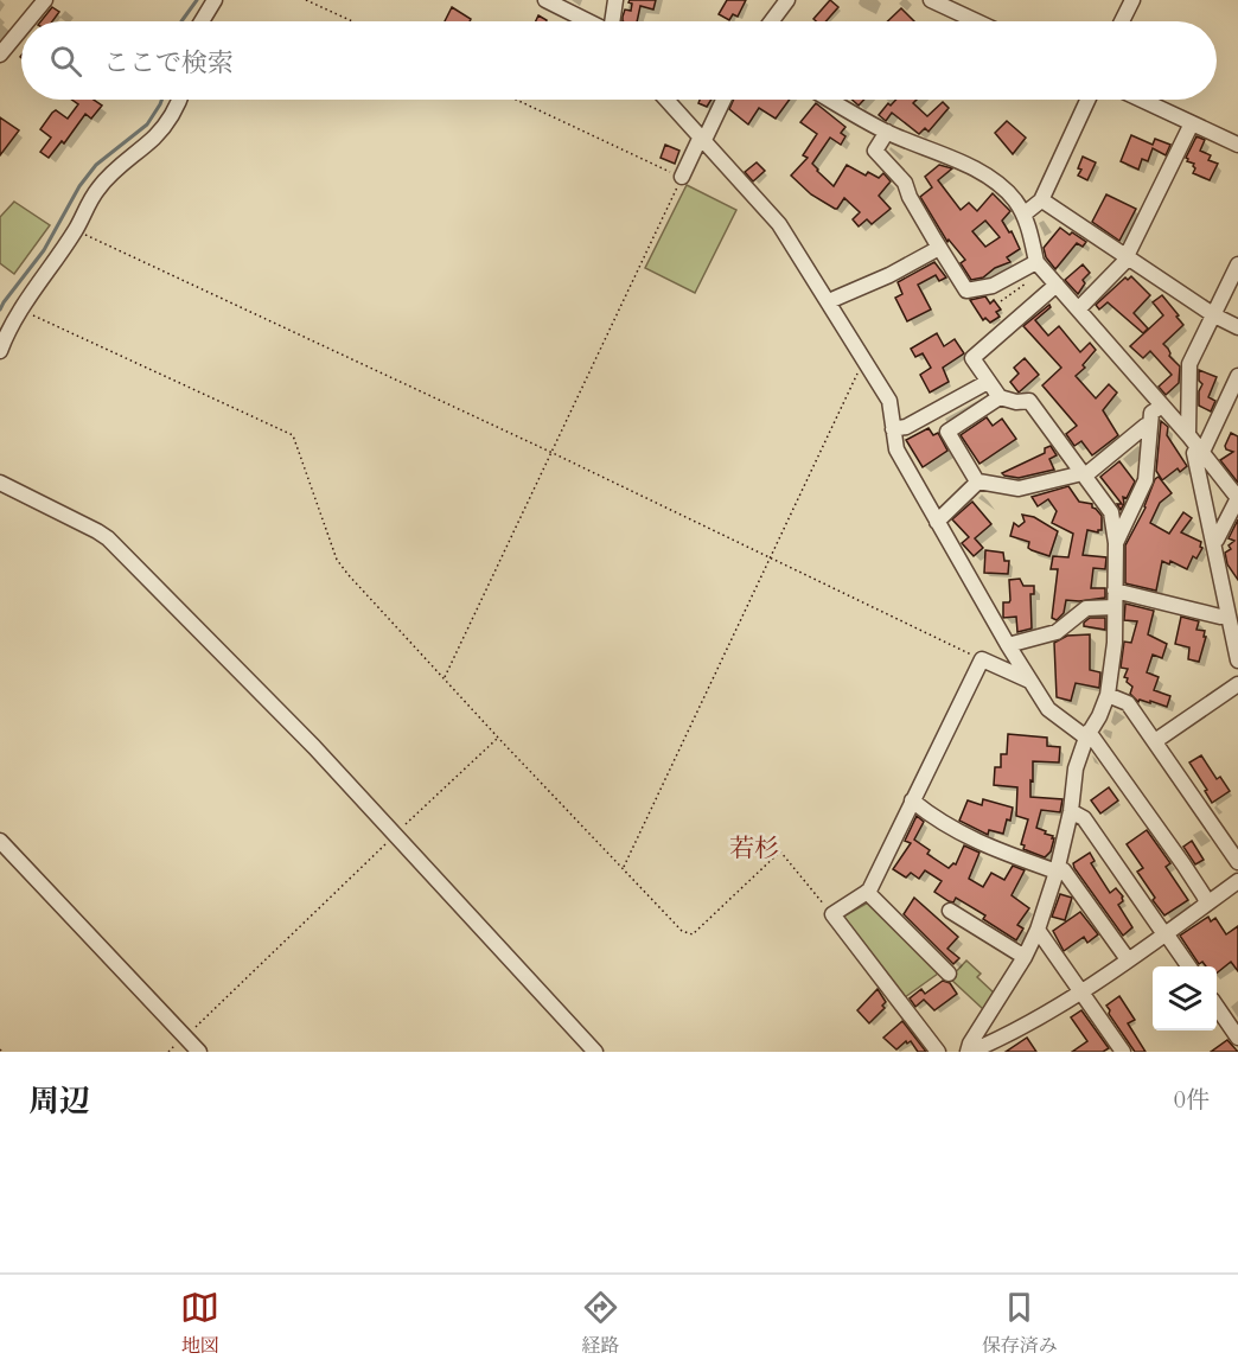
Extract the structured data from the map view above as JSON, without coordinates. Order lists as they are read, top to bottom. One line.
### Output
{"districts":["若杉"],"page":{"search":"ここで検索","heading":["周辺","0件"],"nav":["地図","経路","保存済み"]}}
